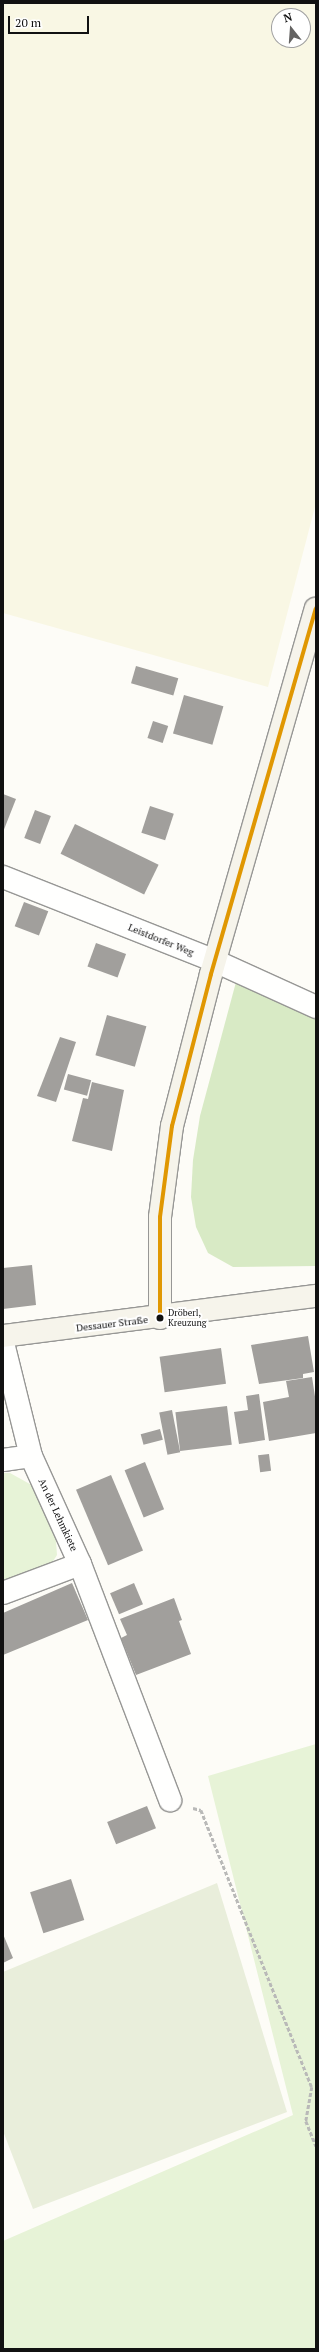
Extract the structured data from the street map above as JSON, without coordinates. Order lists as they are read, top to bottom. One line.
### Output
{"streets":{"main road":["Dessauer Straße"],"street":["Leistdorfer Weg","An der Lehmkiete"]},"places":["Dröberl, Kreuzung"],"scale_bar":"20 m","north":"top"}
